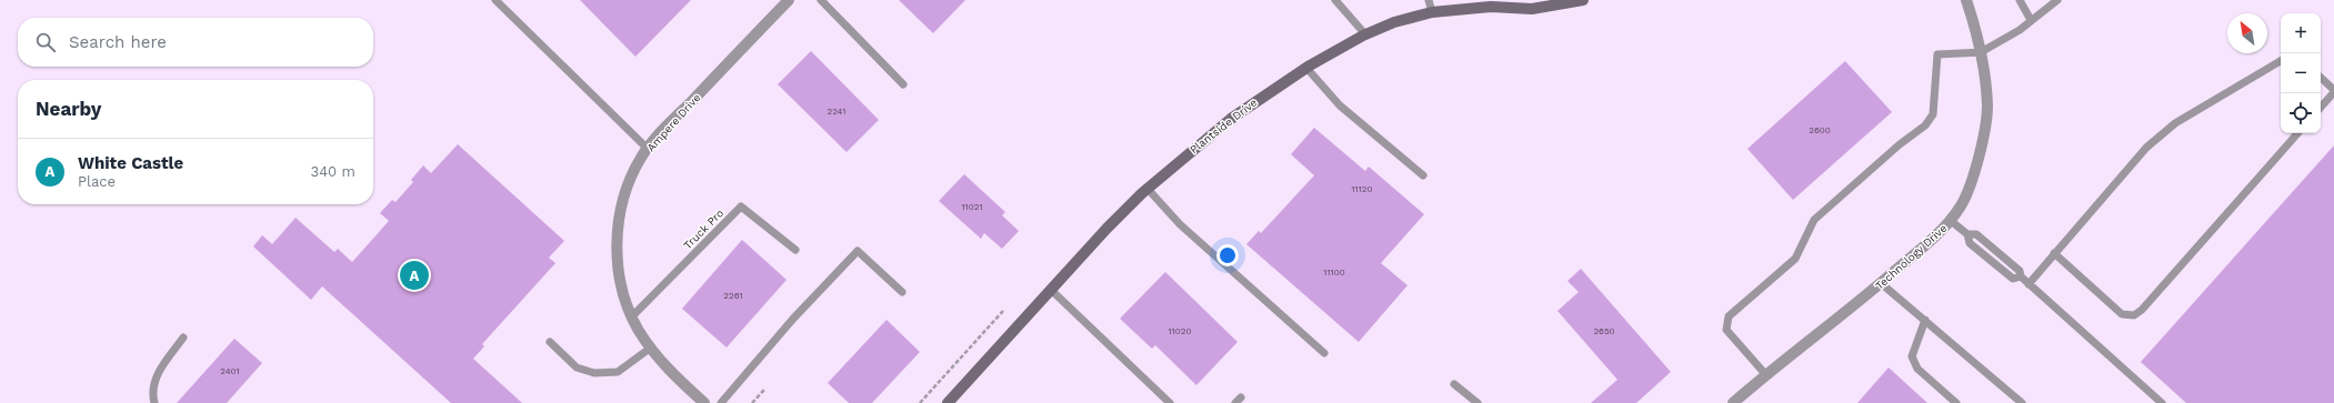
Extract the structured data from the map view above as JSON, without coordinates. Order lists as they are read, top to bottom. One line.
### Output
{"streets":{"street":["Ampere Drive","Plantside Drive","Technology Drive"],"lane":["Truck Pro"]},"crossings":[["Ampere Drive","Truck Pro"]],"house_numbers":["2241","2600","11120","11021","11100","2261","11020","2650","2401"],"north":"top left","page":{"map_buttons":["+","−"],"search":"Search here","heading":"Nearby","list":[{"mark":"A","name":"White Castle","note":"Place","value":"340 m"}],"pins":"A"}}
